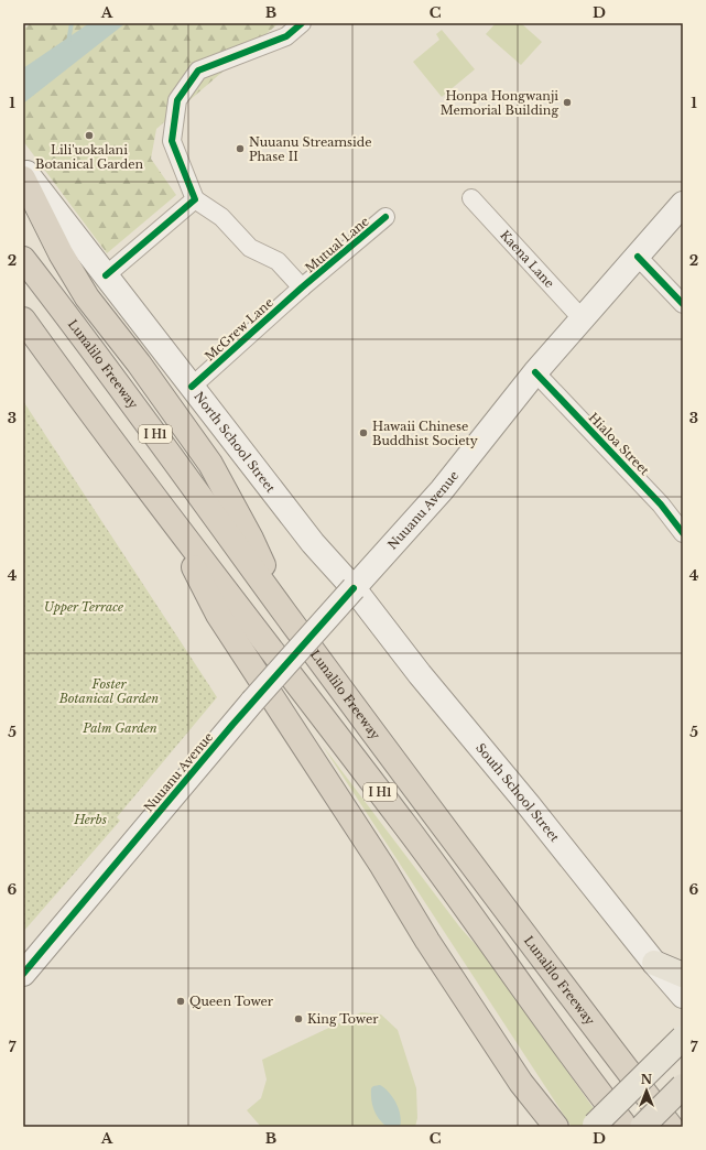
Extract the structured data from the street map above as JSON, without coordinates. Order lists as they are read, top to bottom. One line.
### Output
{"streets":{"highway":["Lunalilo Freeway","I H1"],"main road":["North School Street","Nuuanu Avenue","South School Street"],"street":["Mutual Lane","Kaena Lane","McGrew Lane","Hialoa Street"]},"crossings":[["Mutual Lane","McGrew Lane"],["Kaena Lane","Nuuanu Avenue"],["McGrew Lane","North School Street"],["North School Street","Nuuanu Avenue"],["North School Street","South School Street"],["Hialoa Street","Nuuanu Avenue"],["Nuuanu Avenue","South School Street"]],"parks":["Upper Terrace","Foster Botanical Garden","Palm Garden","Herbs"],"places":["Honpa Hongwanji Memorial Building","Lili'uokalani Botanical Garden","Nuuanu Streamside Phase II","Hawaii Chinese Buddhist Society","Queen Tower","King Tower"],"north":"top","grid":{"columns":["A","B","C","D"],"rows":["1","2","3","4","5","6","7"]}}
